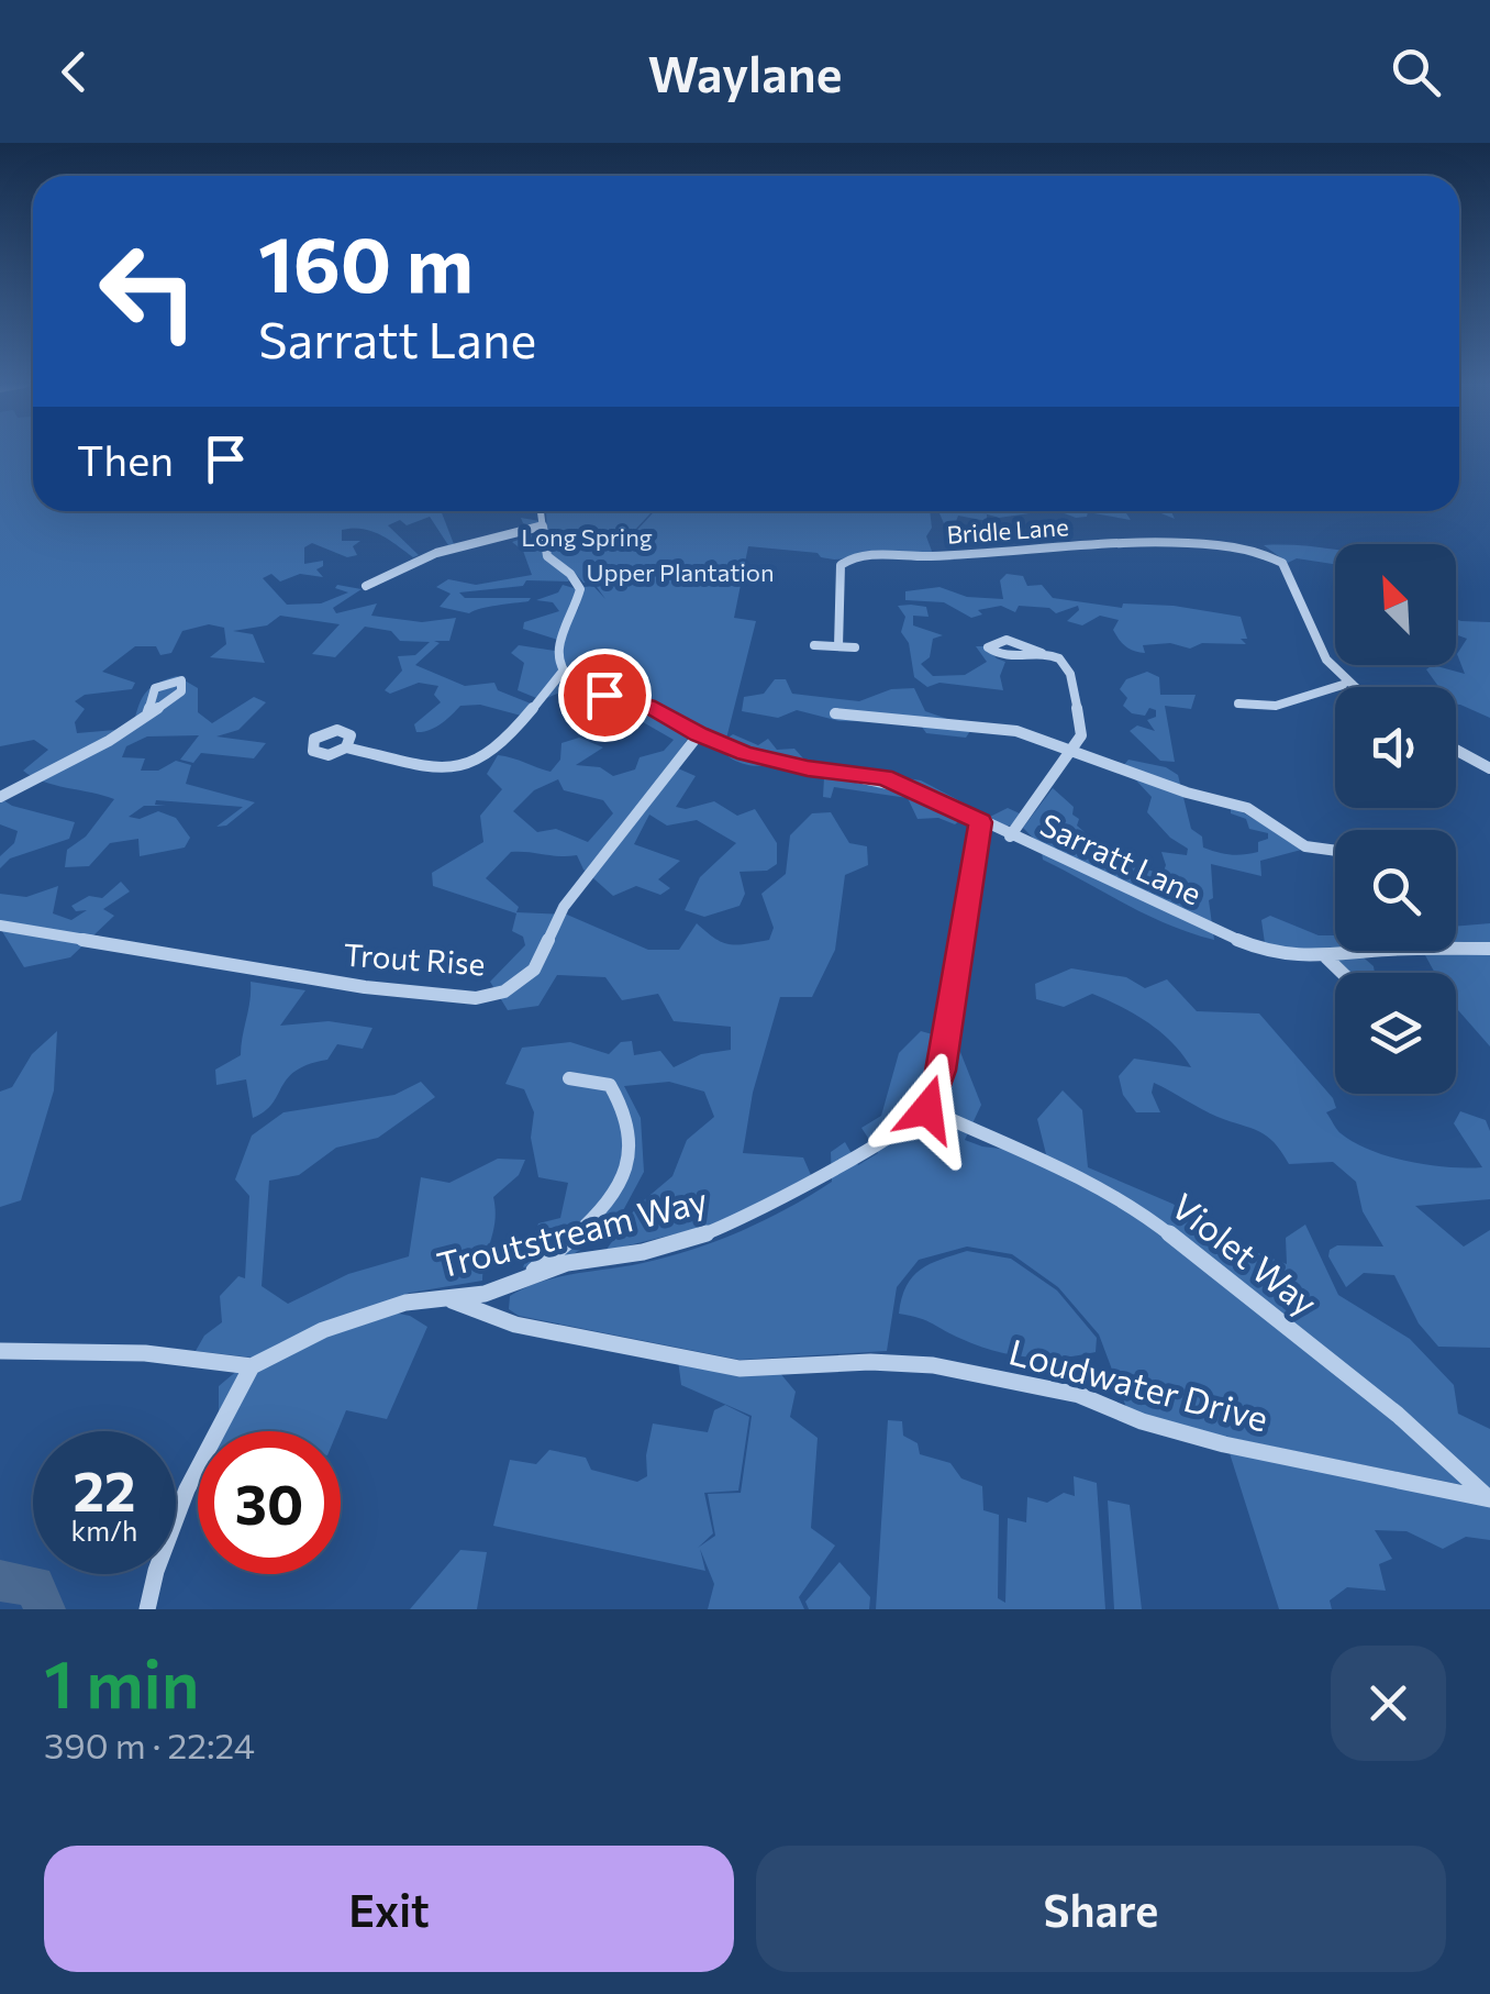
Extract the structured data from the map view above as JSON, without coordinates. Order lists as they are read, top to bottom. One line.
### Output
{"streets":{"street":["Bridle Lane","Sarratt Lane","Trout Rise","Troutstream Way","Violet Way","Loudwater Drive"]},"crossings":[["Sarratt Lane","Trout Rise"],["Troutstream Way","Violet Way"],["Troutstream Way","Loudwater Drive"],["Violet Way","Loudwater Drive"]],"parks":["Long Spring","Upper Plantation"],"north":"top left","page":{"header":"Waylane","turn":["160 m","Sarratt Lane"],"then":"Then","speed":"22 km/h","limit":"30","heading":["1 min","390 m · 22:24"],"buttons":["Exit","Share"]}}
